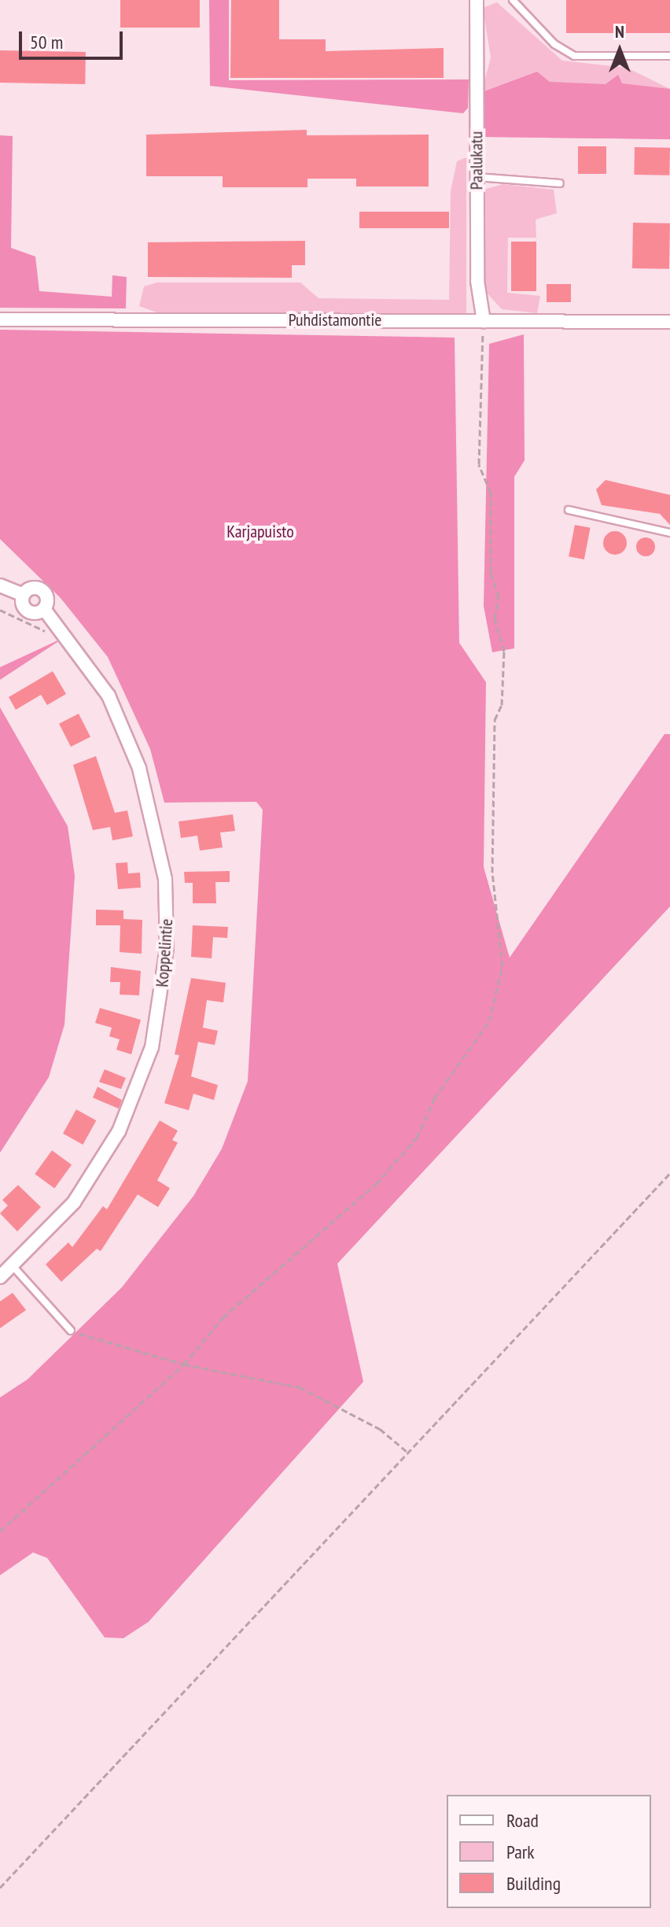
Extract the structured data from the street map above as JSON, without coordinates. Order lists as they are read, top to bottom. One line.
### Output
{"streets":{"street":["Paalukatu","Puhdistamontie","Koppelintie"]},"crossings":[["Paalukatu","Puhdistamontie"]],"parks":["Karjapuisto"],"legend":["Road","Park","Building"],"scale_bar":"50 m","north":"top"}
